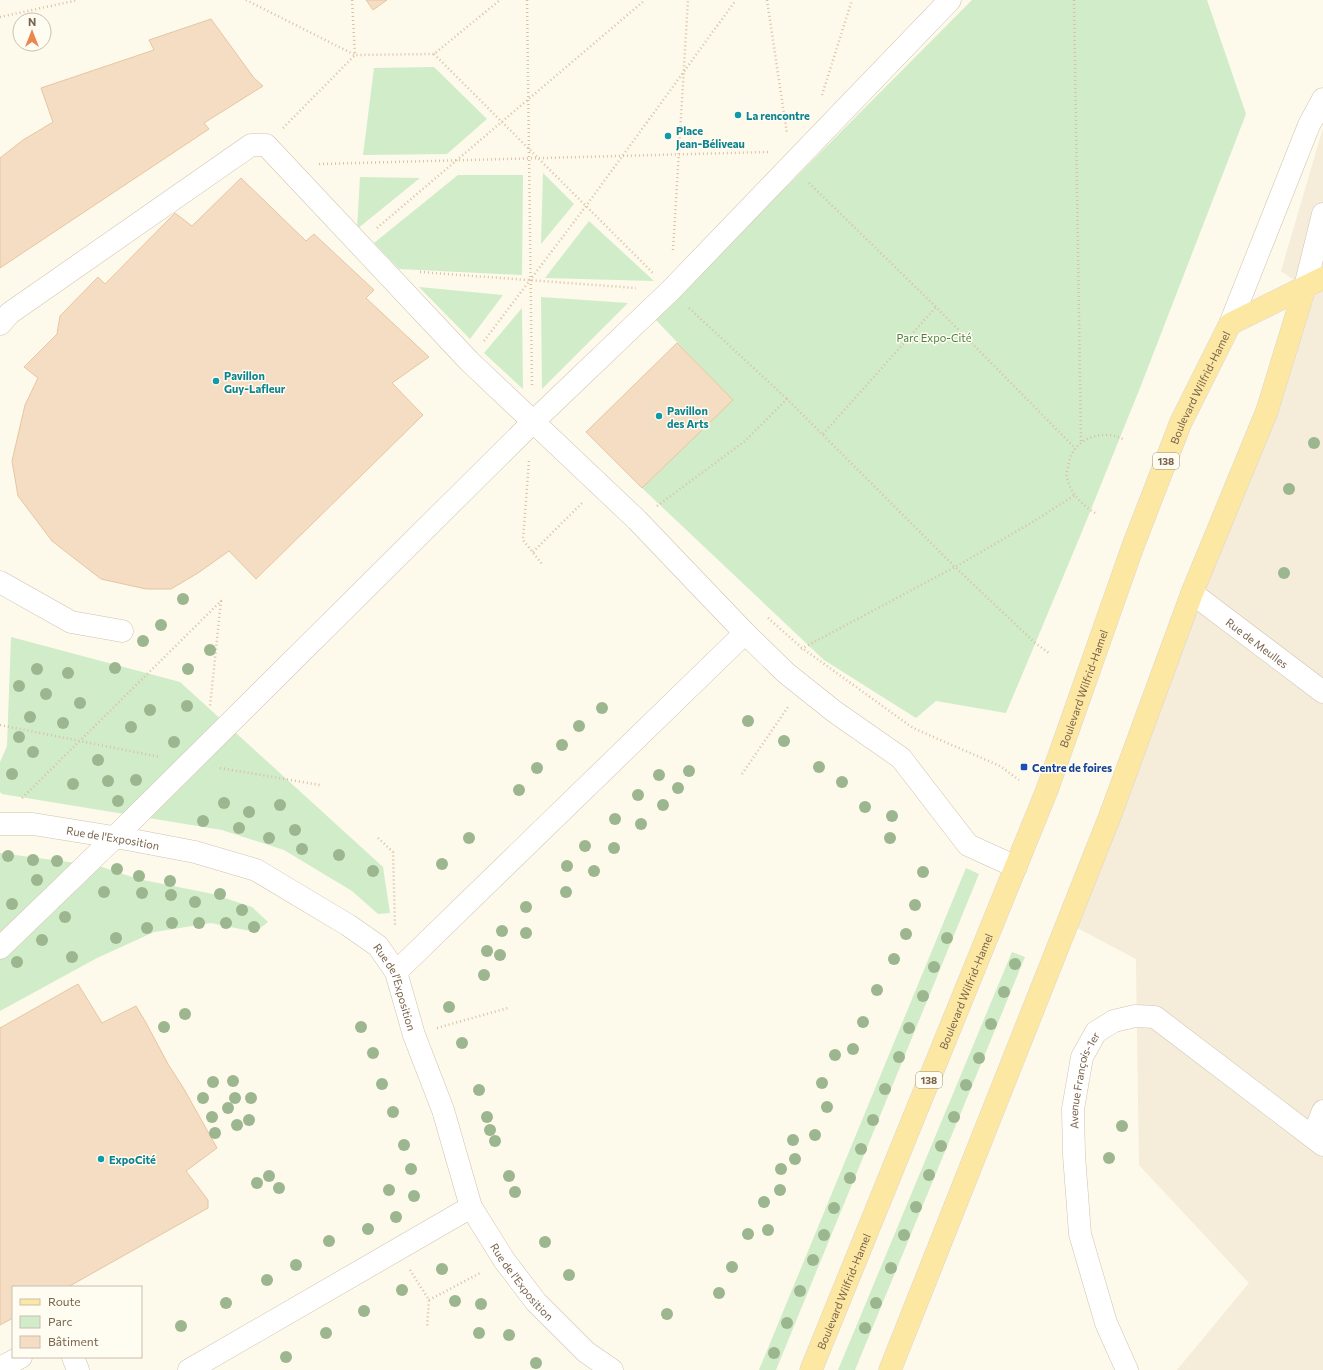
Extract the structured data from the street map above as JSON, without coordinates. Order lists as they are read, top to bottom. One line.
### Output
{"streets":{"main road":["Boulevard Wilfrid-Hamel","138"],"street":["Rue de Meulles","Rue de l'Exposition","Avenue François-1er"]},"parks":["Parc Expo-Cité"],"places":{"other":["La rencontre","Place Jean-Béliveau","Pavillon Guy-Lafleur","Pavillon des Arts","ExpoCité"],"transit":["Centre de foires"]},"legend":["Route","Parc","Bâtiment"],"north":"top"}
